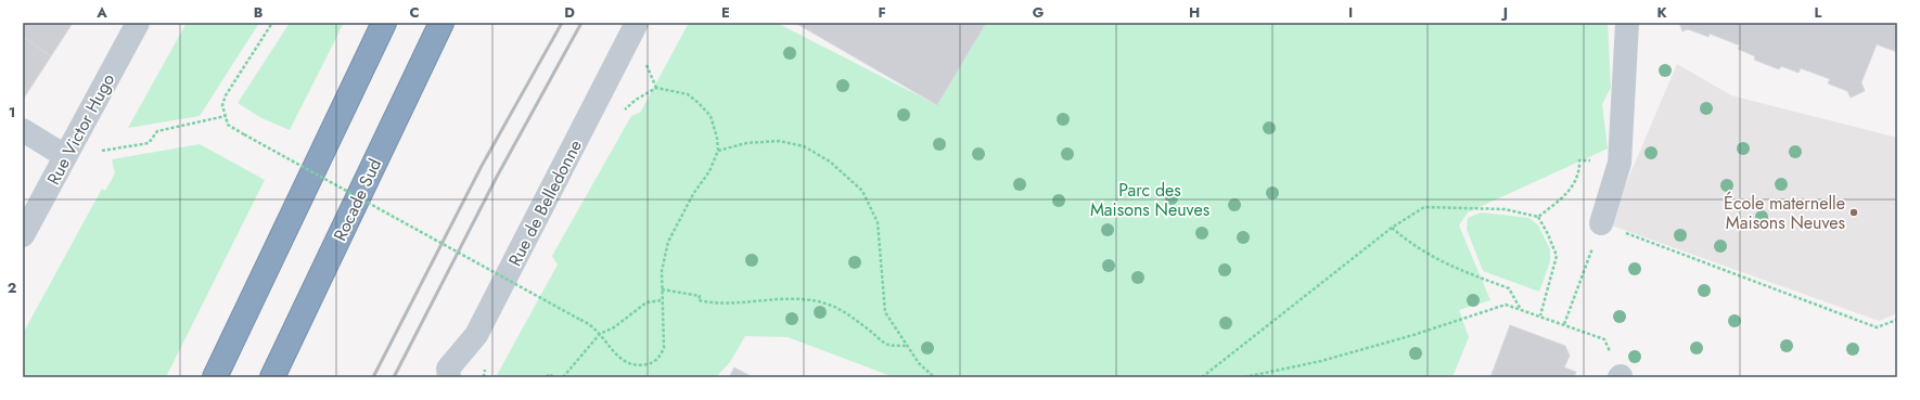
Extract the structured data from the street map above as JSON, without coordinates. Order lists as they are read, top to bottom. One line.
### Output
{"streets":{"highway":["Rocade Sud"],"street":["Rue Victor Hugo","Rue de Belledonne"]},"parks":["Parc des Maisons Neuves"],"places":["École maternelle Maisons Neuves"],"grid":{"columns":["A","B","C","D","E","F","G","H","I","J","K","L"],"rows":["1","2"]}}
